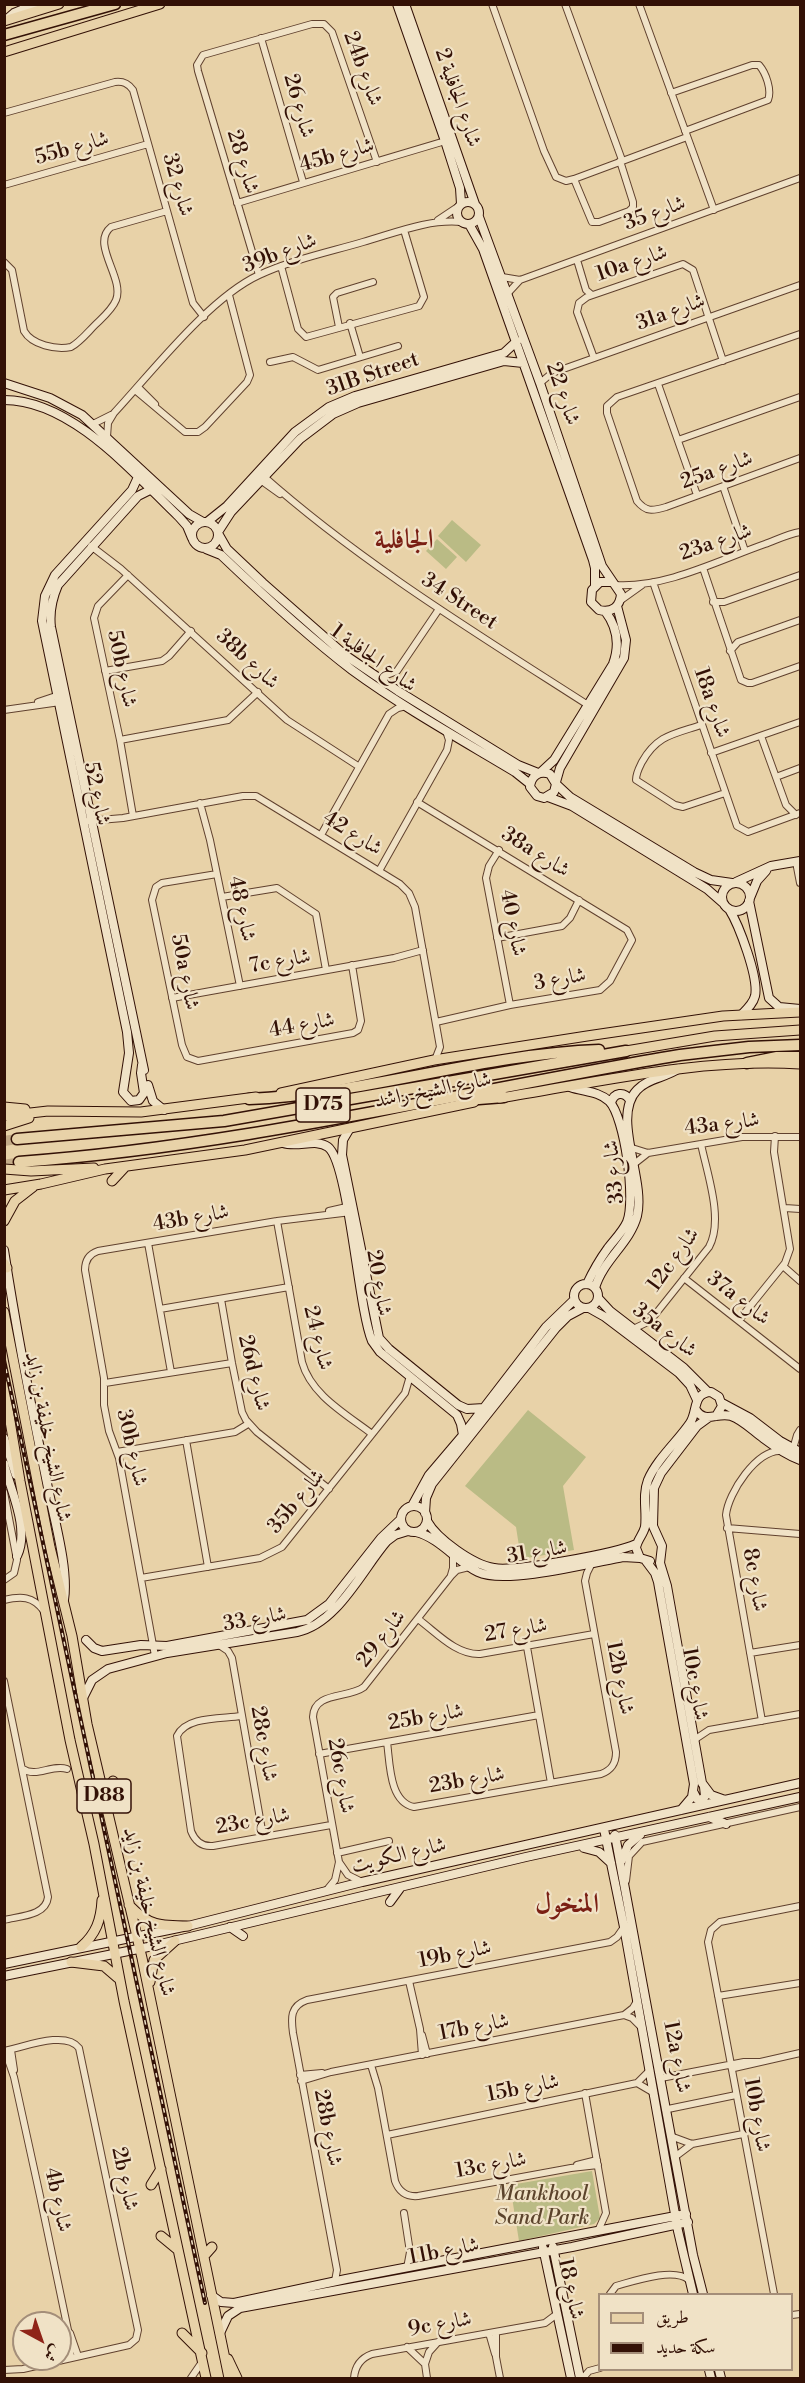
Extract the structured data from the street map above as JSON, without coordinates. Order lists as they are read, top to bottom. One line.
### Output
{"streets":{"highway":["شارع الشيخ راشد","D75"],"main road":["شارع الشيخ خليفة بن زايد","D88"],"street":["24b شارع","شارع الجافلية 2","شارع 26","55b شارع","45b شارع","شارع 28","شارع 32","شارع 35","39b شارع","10a شارع","31a شارع","31B Street","شارع 22","25a شارع","23a شارع","34 Street","شارع الجافلية 1","38b شارع","50b شارع","18a شارع","شارع 52","شارع 42","38a شارع","شارع 48","شارع 40","7c شارع","50a شارع","شارع 3","شارع 44","43a شارع","شارع 33","43b شارع","12c شارع","شارع 20","37a شارع","35a شارع","شارع 24","26d شارع","30b شارع","35b شارع","شارع 31","8c شارع","شارع 27","شارع 29","12b شارع","10c شارع","25b شارع","28c شارع","26c شارع","23b شارع","23c شارع","شارع الكويت","19b شارع","17b شارع","12a شارع","15b شارع","10b شارع","28b شارع","13c شارع","2b شارع","4b شارع","11b شارع","شارع 18","9c شارع"]},"crossings":[["24b شارع","شارع 26"],["24b شارع","45b شارع"],["24b شارع","شارع 28"],["شارع الجافلية 2","45b شارع"],["شارع الجافلية 2","39b شارع"],["شارع الجافلية 2","شارع 22"],["شارع 26","45b شارع"],["شارع 26","شارع 28"],["55b شارع","شارع 32"],["45b شارع","شارع 28"],["شارع 28","39b شارع"],["شارع 32","39b شارع"],["شارع 35","10a شارع"],["شارع 35","شارع 22"],["39b شارع","شارع 22"],["10a شارع","31a شارع"],["31a شارع","شارع 22"],["31B Street","شارع 22"],["31B Street","34 Street"],["31B Street","شارع الجافلية 1"],["شارع 22","23a شارع"],["23a شارع","18a شارع"],["38b شارع","50b شارع"],["38b شارع","شارع 52"],["50b شارع","شارع 42"],["شارع 52","شارع 42"],["شارع 52","شارع الشيخ راشد"],["شارع 42","شارع 48"],["شارع 42","7c شارع"],["شارع 42","شارع 3"],["38a شارع","شارع 40"],["38a شارع","شارع 3"],["شارع 48","7c شارع"],["شارع 48","50a شارع"],["شارع 40","شارع 3"],["7c شارع","50a شارع"],["7c شارع","شارع 44"],["50a شارع","شارع 44"],["شارع الشيخ راشد","شارع 20"],["43a شارع","شارع 33"],["43a شارع","12c شارع"],["شارع 33","35a شارع"],["شارع 33","شارع الشيخ خليفة بن زايد"],["شارع 33","30b شارع"],["شارع 33","شارع 31"],["43b شارع","شارع 20"],["43b شارع","شارع 24"],["43b شارع","30b شارع"],["12c شارع","37a شارع"],["12c شارع","35a شارع"],["شارع 20","35b شارع"],["شارع 24","35b شارع"],["26d شارع","35b شارع"],["شارع الشيخ خليفة بن زايد","شارع الكويت"],["شارع الشيخ خليفة بن زايد","11b شارع"],["30b شارع","35b شارع"],["شارع 31","شارع 29"],["شارع 31","10c شارع"],["شارع 27","شارع 29"],["شارع 27","12b شارع"],["شارع 29","26c شارع"],["12b شارع","23b شارع"],["25b شارع","26c شارع"],["25b شارع","23b شارع"],["28c شارع","23c شارع"],["26c شارع","23c شارع"],["شارع الكويت","12a شارع"],["19b شارع","28b شارع"],["17b شارع","28b شارع"],["12a شارع","11b شارع"],["15b شارع","13c شارع"],["28b شارع","11b شارع"],["2b شارع","4b شارع"],["11b شارع","شارع 18"],["شارع 18","9c شارع"]],"districts":["الجافلية","المنخول"],"parks":["Mankhool Sand Park"],"legend":["طريق","سكة حديد"],"north":"bottom right"}
